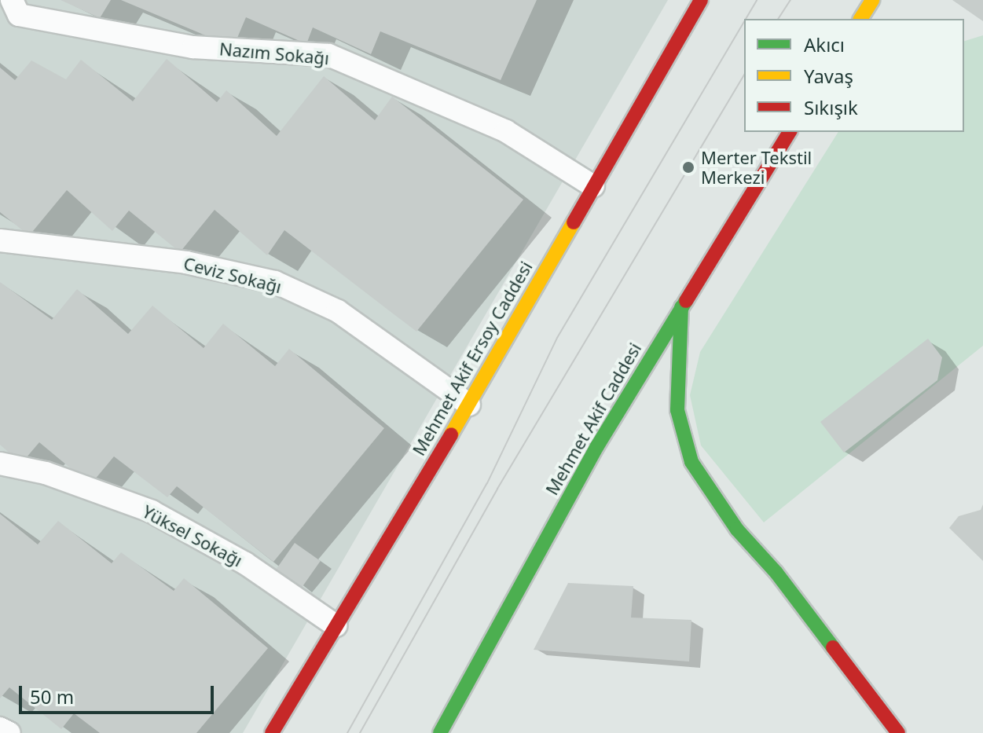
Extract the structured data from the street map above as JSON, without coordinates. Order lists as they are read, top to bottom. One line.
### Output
{"streets":{"main road":["Mehmet Akif Ersoy Caddesi","Mehmet Akif Caddesi"],"street":["Nazım Sokağı","Ceviz Sokağı","Yüksel Sokağı"]},"crossings":[["Nazım Sokağı","Mehmet Akif Ersoy Caddesi"],["Ceviz Sokağı","Mehmet Akif Ersoy Caddesi"],["Mehmet Akif Ersoy Caddesi","Yüksel Sokağı"]],"places":["Merter Tekstil Merkezi"],"legend":["Akıcı","Yavaş","Sıkışık"],"scale_bar":"50 m"}
